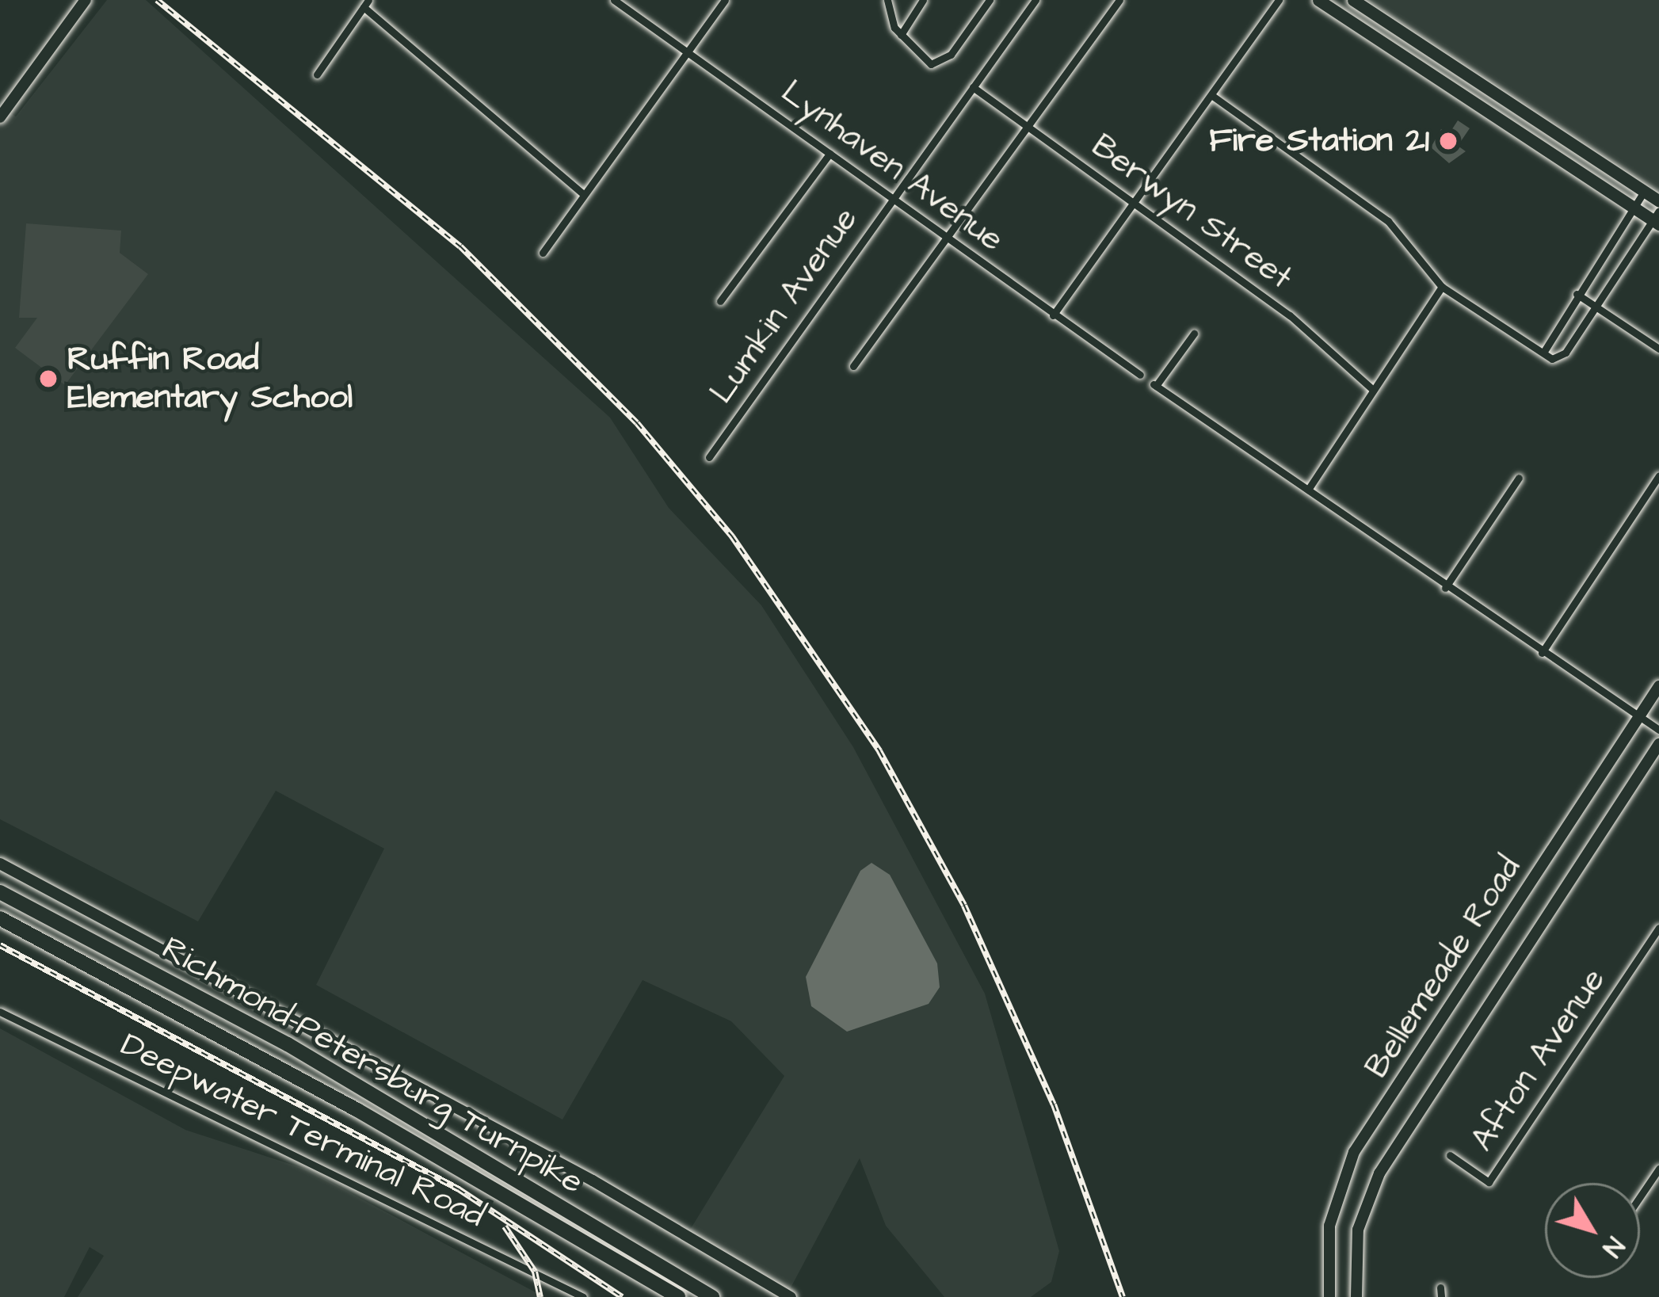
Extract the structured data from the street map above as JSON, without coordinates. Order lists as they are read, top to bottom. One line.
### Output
{"streets":{"highway":["Richmond-Petersburg Turnpike"],"main road":["Bellemeade Road"],"street":["Lynhaven Avenue","Berwyn Street","Lumkin Avenue","Afton Avenue","Deepwater Terminal Road"]},"crossings":[["Lynhaven Avenue","Lumkin Avenue"],["Berwyn Street","Lumkin Avenue"]],"places":["Fire Station 21","Ruffin Road Elementary School"],"north":"bottom right"}
